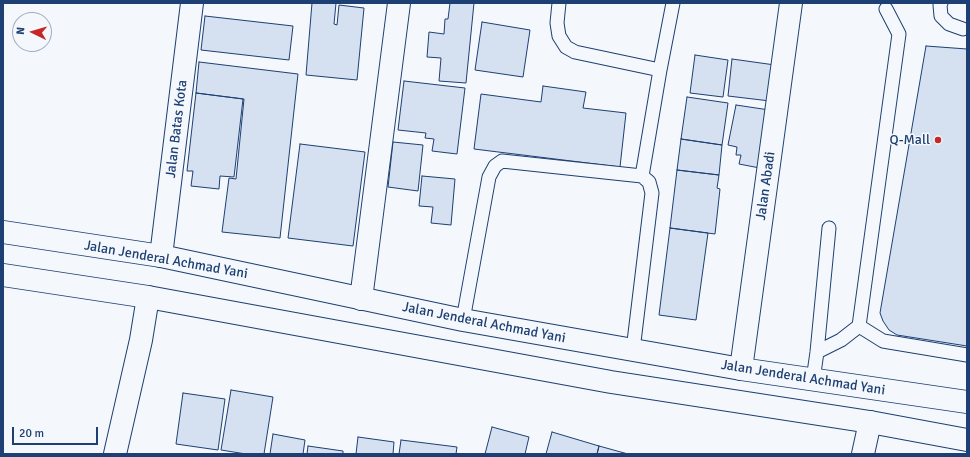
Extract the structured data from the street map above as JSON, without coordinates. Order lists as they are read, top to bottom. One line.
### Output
{"streets":{"main road":["Jalan Batas Kota","Jalan Abadi","Jalan Jenderal Achmad Yani"]},"crossings":[["Jalan Batas Kota","Jalan Jenderal Achmad Yani"],["Jalan Abadi","Jalan Jenderal Achmad Yani"]],"places":["Q-Mall"],"scale_bar":"20 m","north":"left"}
